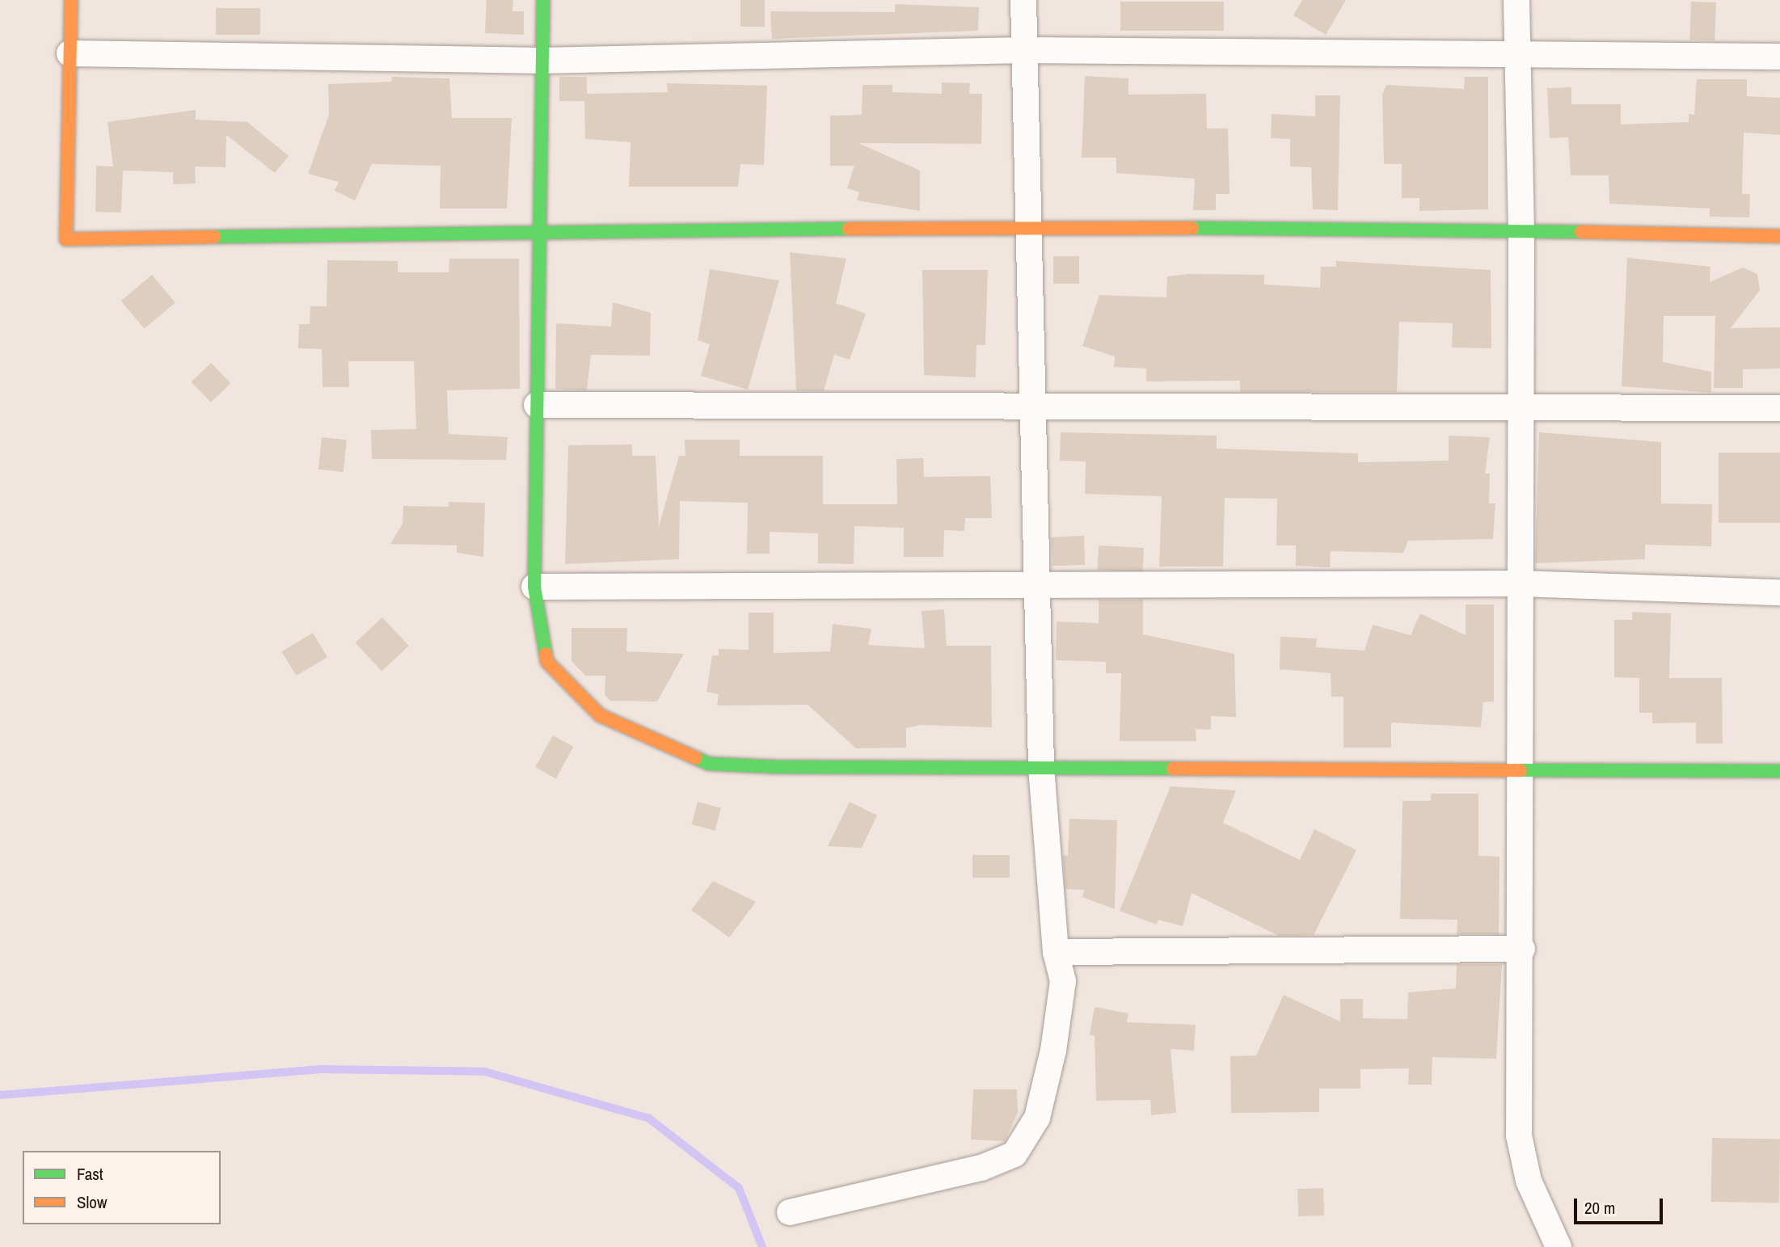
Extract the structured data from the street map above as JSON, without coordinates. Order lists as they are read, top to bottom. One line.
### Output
{"legend":["Fast","Slow"],"scale_bar":"20 m"}
